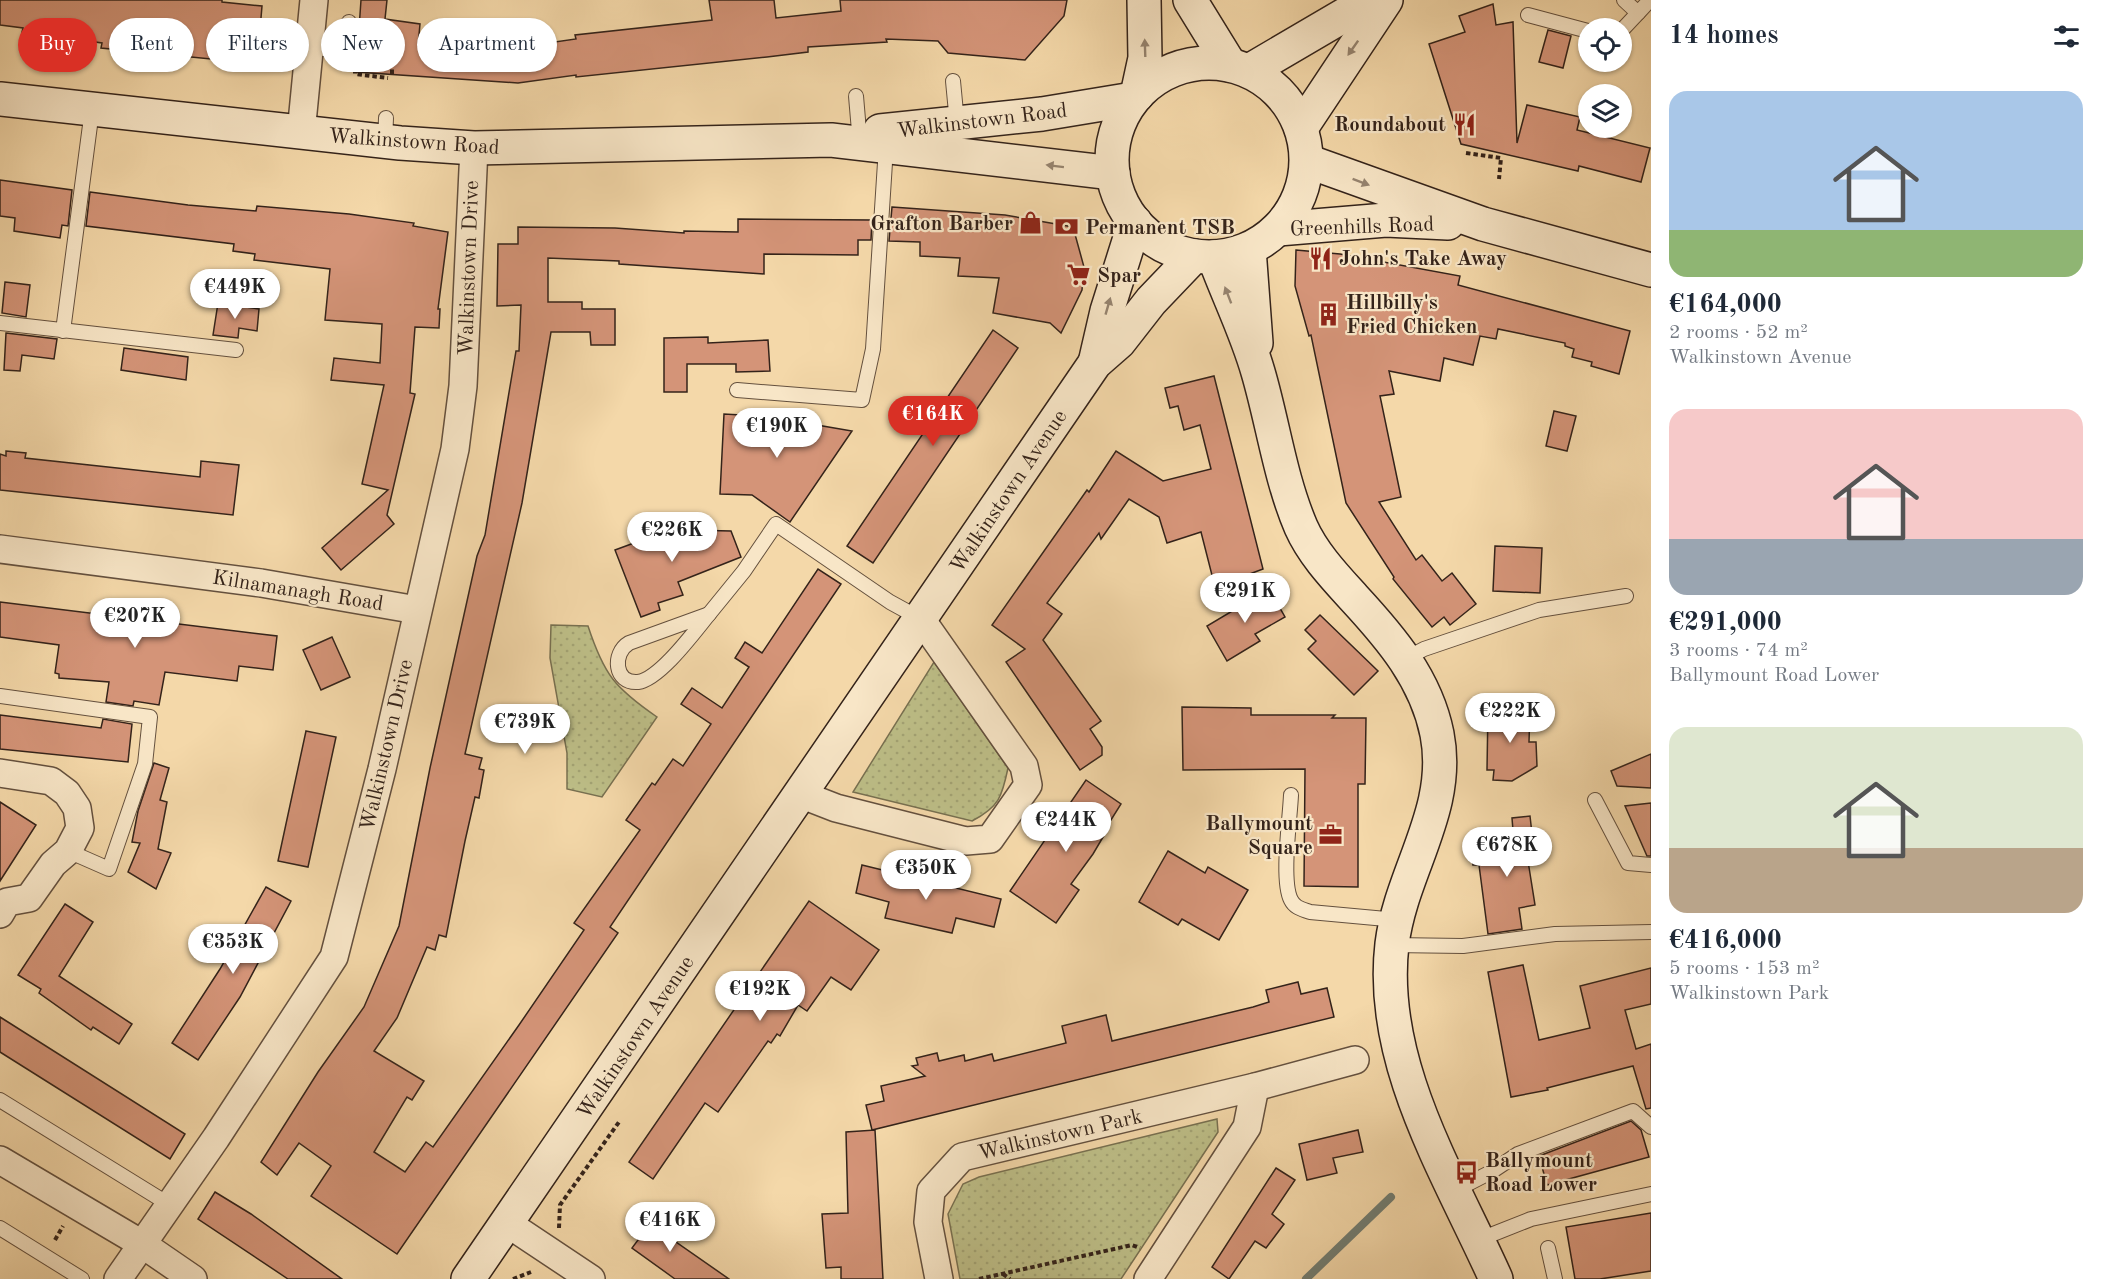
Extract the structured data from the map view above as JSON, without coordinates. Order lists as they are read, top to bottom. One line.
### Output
{"streets":{"main road":["Walkinstown Road","Greenhills Road","Walkinstown Avenue"],"street":["Walkinstown Drive","Kilnamanagh Road","Walkinstown Park"]},"crossings":[["Walkinstown Road","Greenhills Road"],["Walkinstown Road","Walkinstown Drive"],["Walkinstown Road","Walkinstown Avenue"],["Greenhills Road","Walkinstown Avenue"],["Walkinstown Drive","Kilnamanagh Road"]],"places":{"restaurant":["Roundabout","John's Take Away"],"shop":["Grafton Barber"],"bank":["Permanent TSB"],"supermarket":["Spar"],"building":["Hillbilly's Fried Chicken"],"office":["Ballymount Square"],"bus stop":["Ballymount Road Lower"]},"page":{"heading":"14 homes","chip":["Buy","Rent","Filters","New","Apartment"],"list":[{"name":"€164,000","note":"2 rooms · 52 m² · Walkinstown Avenue"},{"name":"€291,000","note":"3 rooms · 74 m² · Ballymount Road Lower"},{"name":"€416,000","note":"5 rooms · 153 m² · Walkinstown Park"}],"price":["€449K","€164K","€190K","€226K","€291K","€207K","€222K","€739K","€244K","€678K","€350K","€353K","€192K","€416K"]}}
